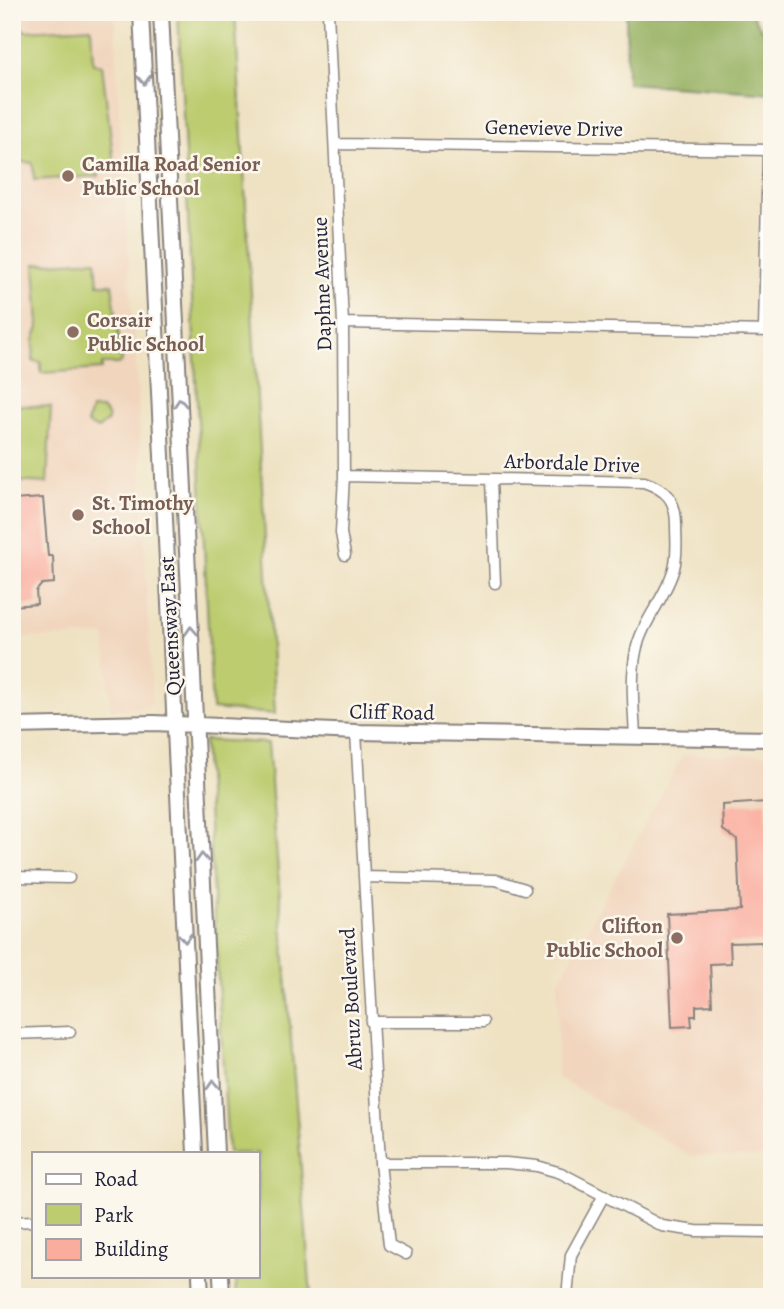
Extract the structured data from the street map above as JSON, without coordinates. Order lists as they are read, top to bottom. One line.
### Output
{"streets":{"main road":["Queensway East","Cliff Road"],"street":["Genevieve Drive","Daphne Avenue","Arbordale Drive","Abruz Boulevard"]},"crossings":[["Genevieve Drive","Daphne Avenue"],["Daphne Avenue","Arbordale Drive"],["Arbordale Drive","Cliff Road"],["Queensway East","Cliff Road"],["Cliff Road","Abruz Boulevard"]],"places":["Camilla Road Senior Public School","Corsair Public School","St. Timothy School","Clifton Public School"],"legend":["Road","Park","Building"]}
